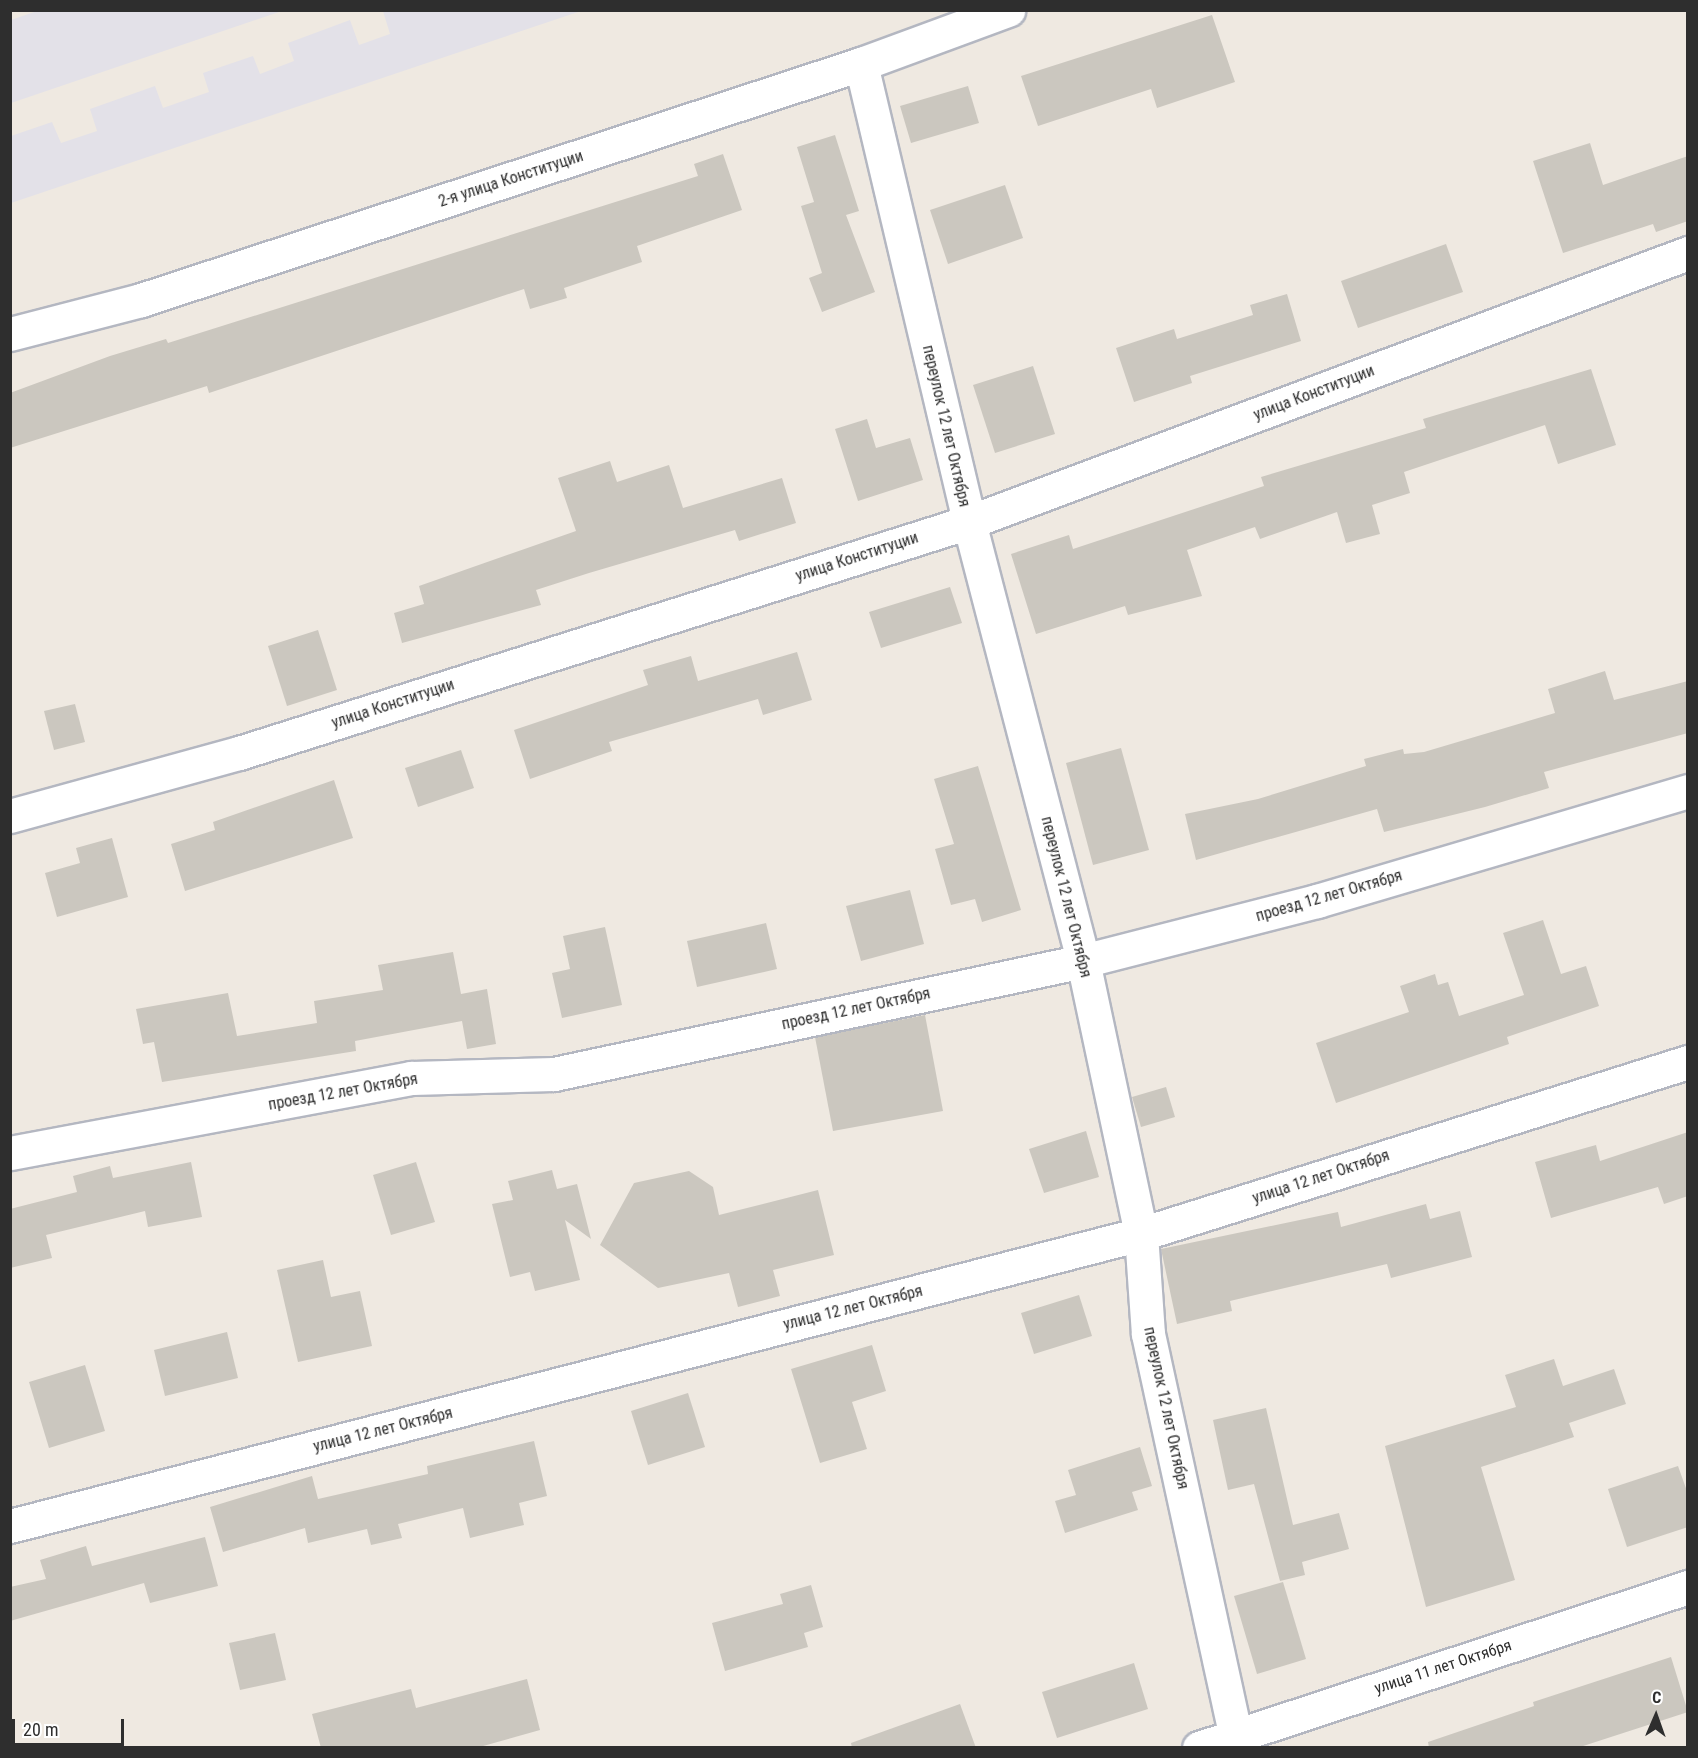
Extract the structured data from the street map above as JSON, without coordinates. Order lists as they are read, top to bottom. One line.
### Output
{"streets":{"street":["2-я улица Конституции","улица Конституции","переулок 12 лет Октября","проезд 12 лет Октября","улица 12 лет Октября","улица 11 лет Октября"]},"crossings":[["2-я улица Конституции","переулок 12 лет Октября"],["улица Конституции","переулок 12 лет Октября"],["переулок 12 лет Октября","проезд 12 лет Октября"],["переулок 12 лет Октября","улица 12 лет Октября"],["переулок 12 лет Октября","улица 11 лет Октября"]],"scale_bar":"20 m","north":"top"}
